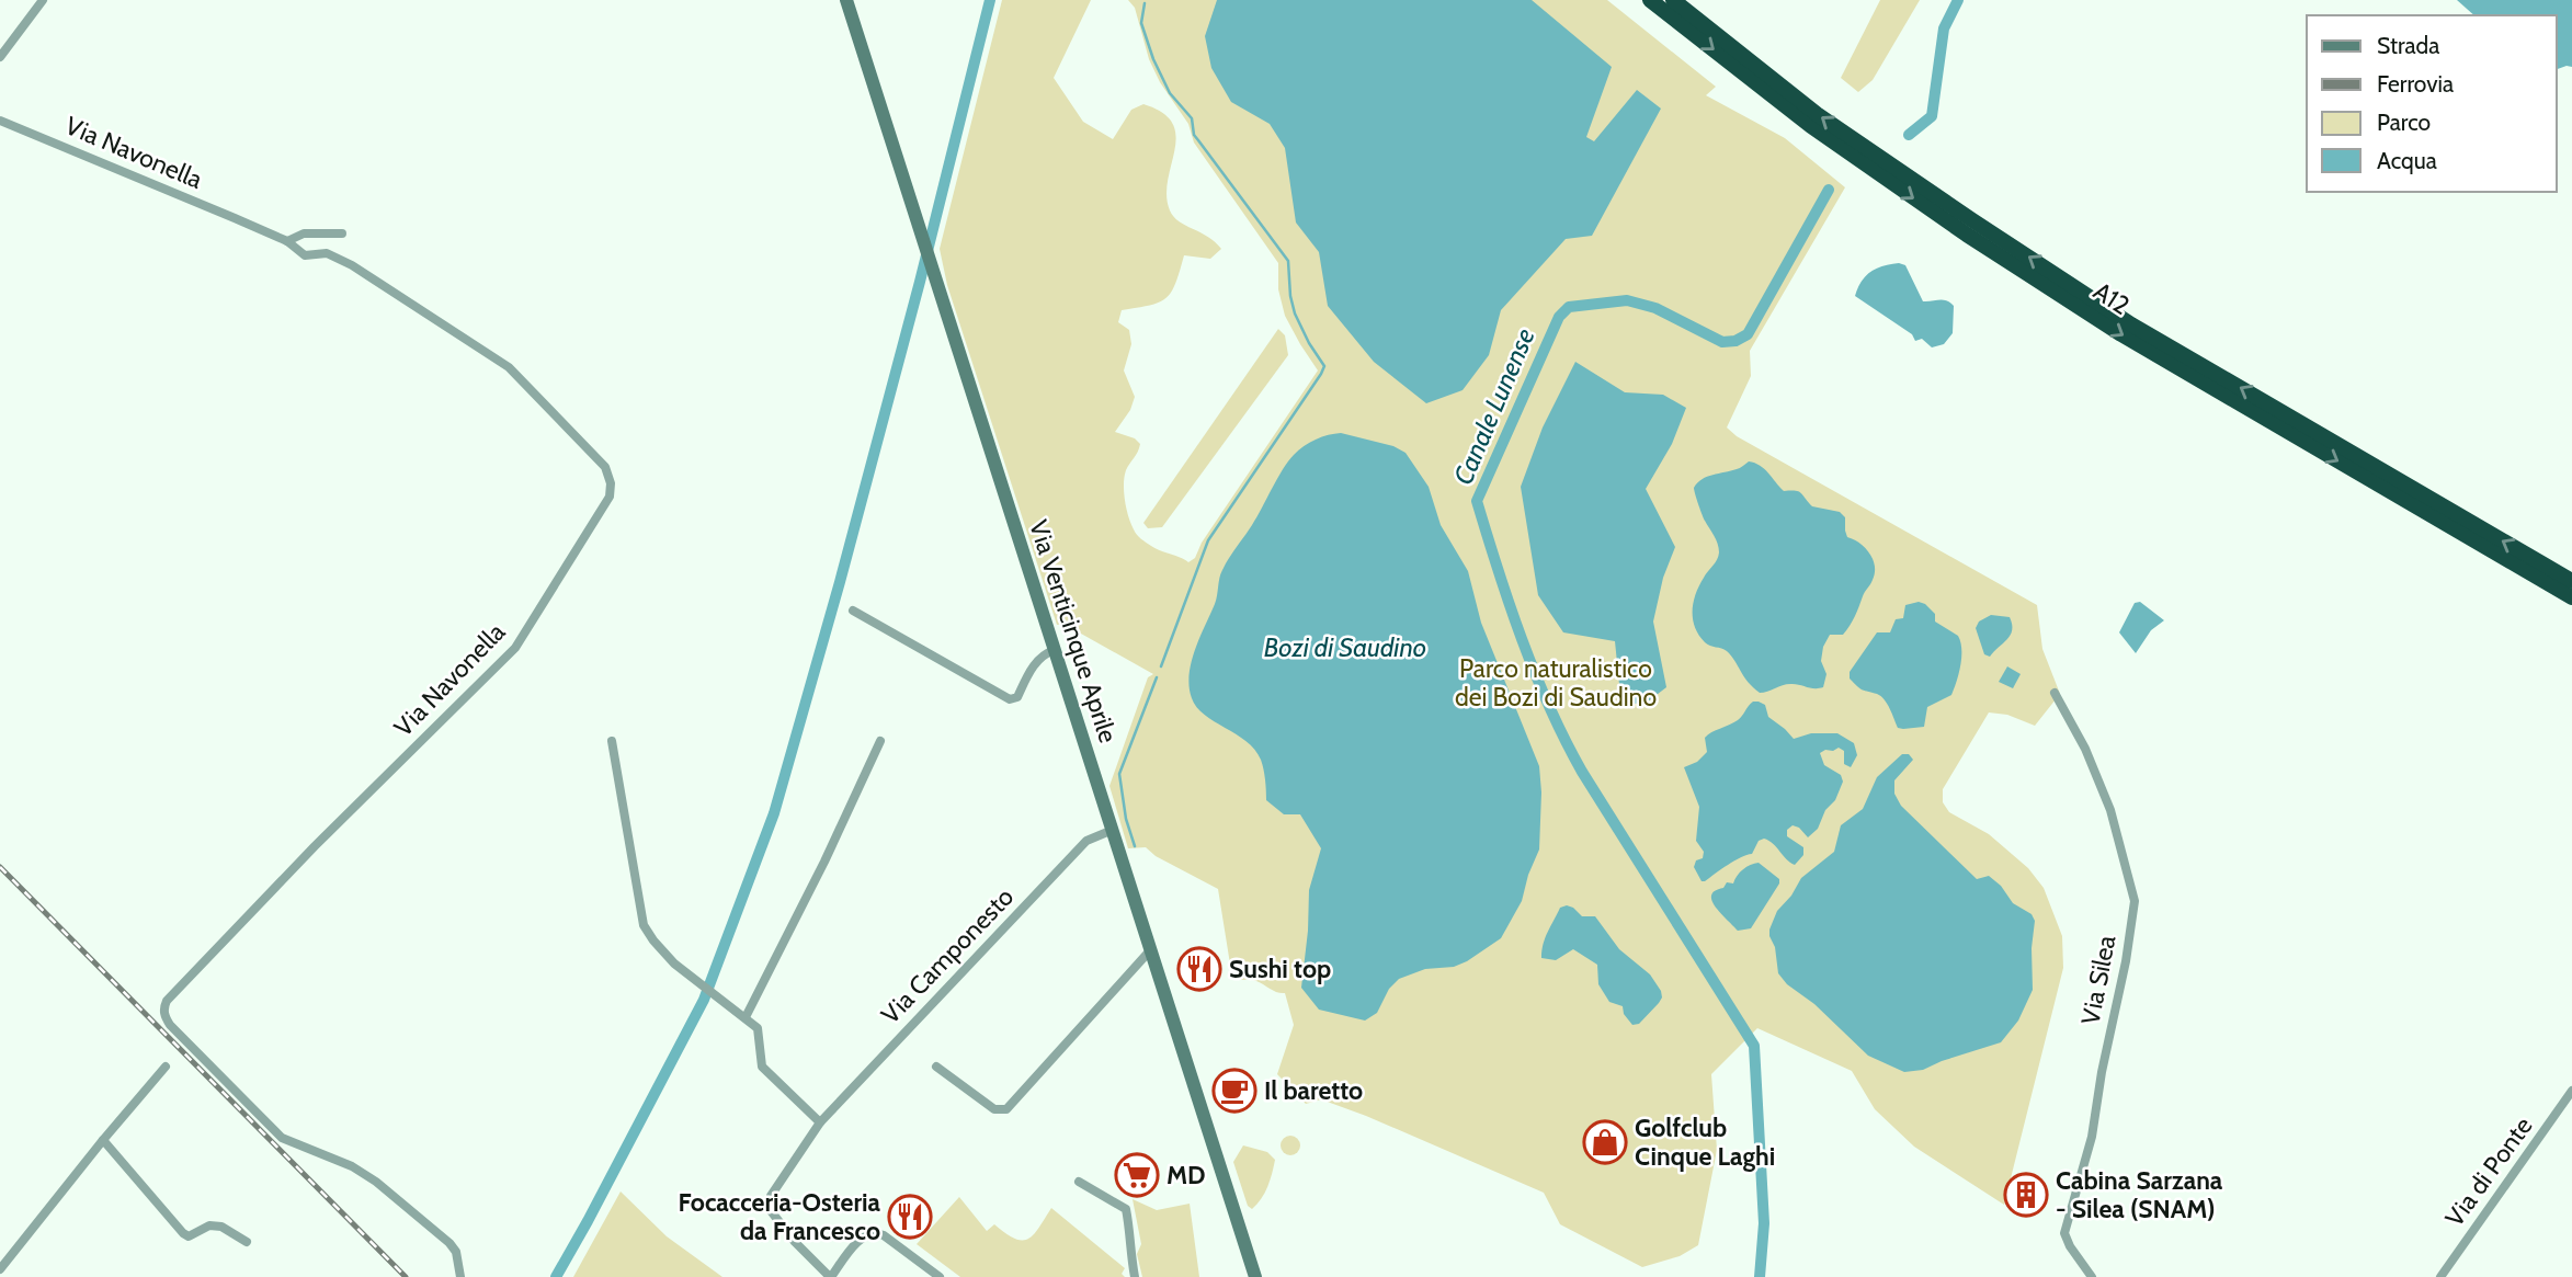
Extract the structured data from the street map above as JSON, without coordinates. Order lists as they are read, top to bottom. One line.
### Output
{"streets":{"highway":["A12"],"main road":["Via Venticinque Aprile"],"street":["Via Navonella","Via Camponesto","Via Silea","Via di Ponte"]},"crossings":[["Via Venticinque Aprile","Via Camponesto"]],"water":["Canale Lunense","Bozi di Saudino"],"parks":["Parco naturalistico dei Bozi di Saudino"],"places":{"restaurant":["Sushi top","Focacceria-Osteria da Francesco"],"cafe":["Il baretto"],"shop":["Golfclub Cinque Laghi"],"supermarket":["MD"],"building":["Cabina Sarzana - Silea (SNAM)"]},"legend":["Strada","Ferrovia","Parco","Acqua"]}
